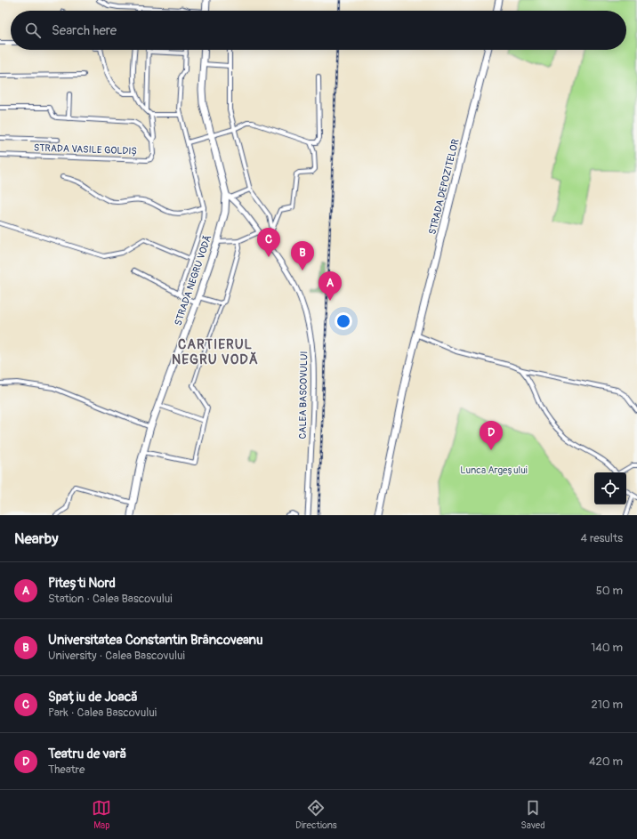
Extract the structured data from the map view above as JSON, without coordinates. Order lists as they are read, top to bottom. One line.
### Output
{"streets":{"main road":["STRADA DEPOZITELOR","STRADA NEGRU VODĂ"],"street":["STRADA VASILE GOLDIȘ","CALEA BASCOVULUI"]},"crossings":[["STRADA NEGRU VODĂ","CALEA BASCOVULUI"]],"districts":["CARTIERUL NEGRU VODĂ"],"parks":["Lunca Argeșului"],"page":{"search":"Search here","pins":["C","B","A","D"],"heading":["Nearby","4 results"],"list":[{"mark":"A","name":"Pitești Nord","note":"Station · Calea Bascovului","value":"50 m"},{"mark":"B","name":"Universitatea Constantin Brâncoveanu","note":"University · Calea Bascovului","value":"140 m"},{"mark":"C","name":"Spațiu de Joacă","note":"Park · Calea Bascovului","value":"210 m"},{"mark":"D","name":"Teatru de vară","note":"Theatre","value":"420 m"}],"nav":["Map","Directions","Saved"]}}
